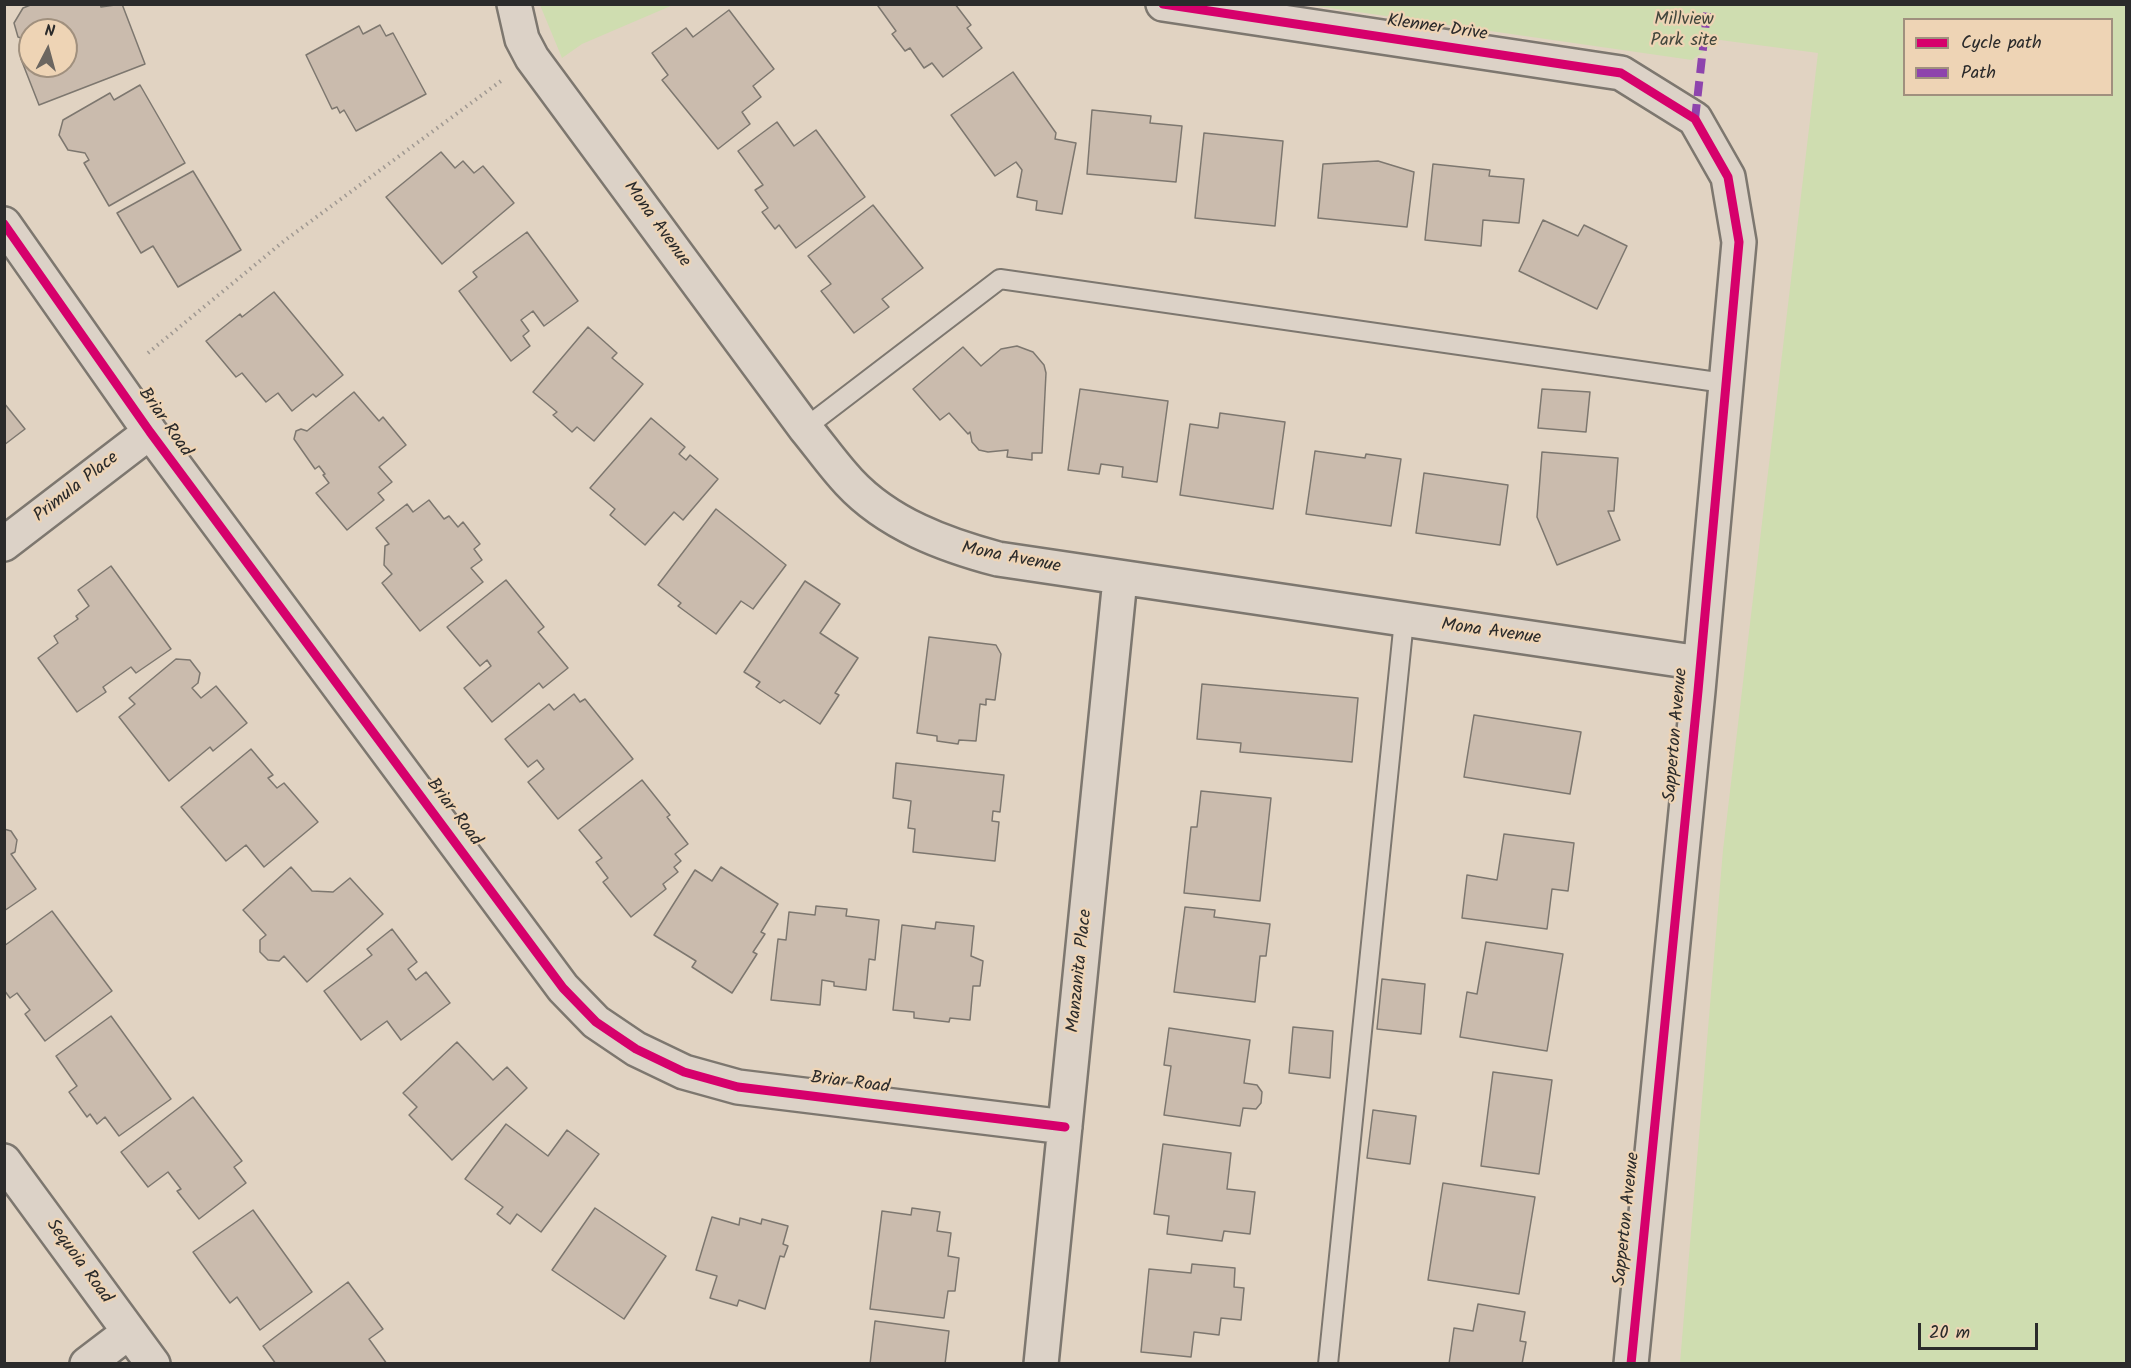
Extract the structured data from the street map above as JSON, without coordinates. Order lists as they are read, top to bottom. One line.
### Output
{"streets":{"street":["Klenner Drive","Mona Avenue","Briar Road","Primula Place","Sapperton Avenue","Manzanita Place","Sequoia Road"]},"crossings":[["Klenner Drive","Sapperton Avenue"],["Mona Avenue","Sapperton Avenue"],["Mona Avenue","Manzanita Place"],["Briar Road","Primula Place"],["Briar Road","Manzanita Place"]],"parks":["Millview Park site"],"legend":["Cycle path","Path"],"scale_bar":"20 m","north":"top"}
